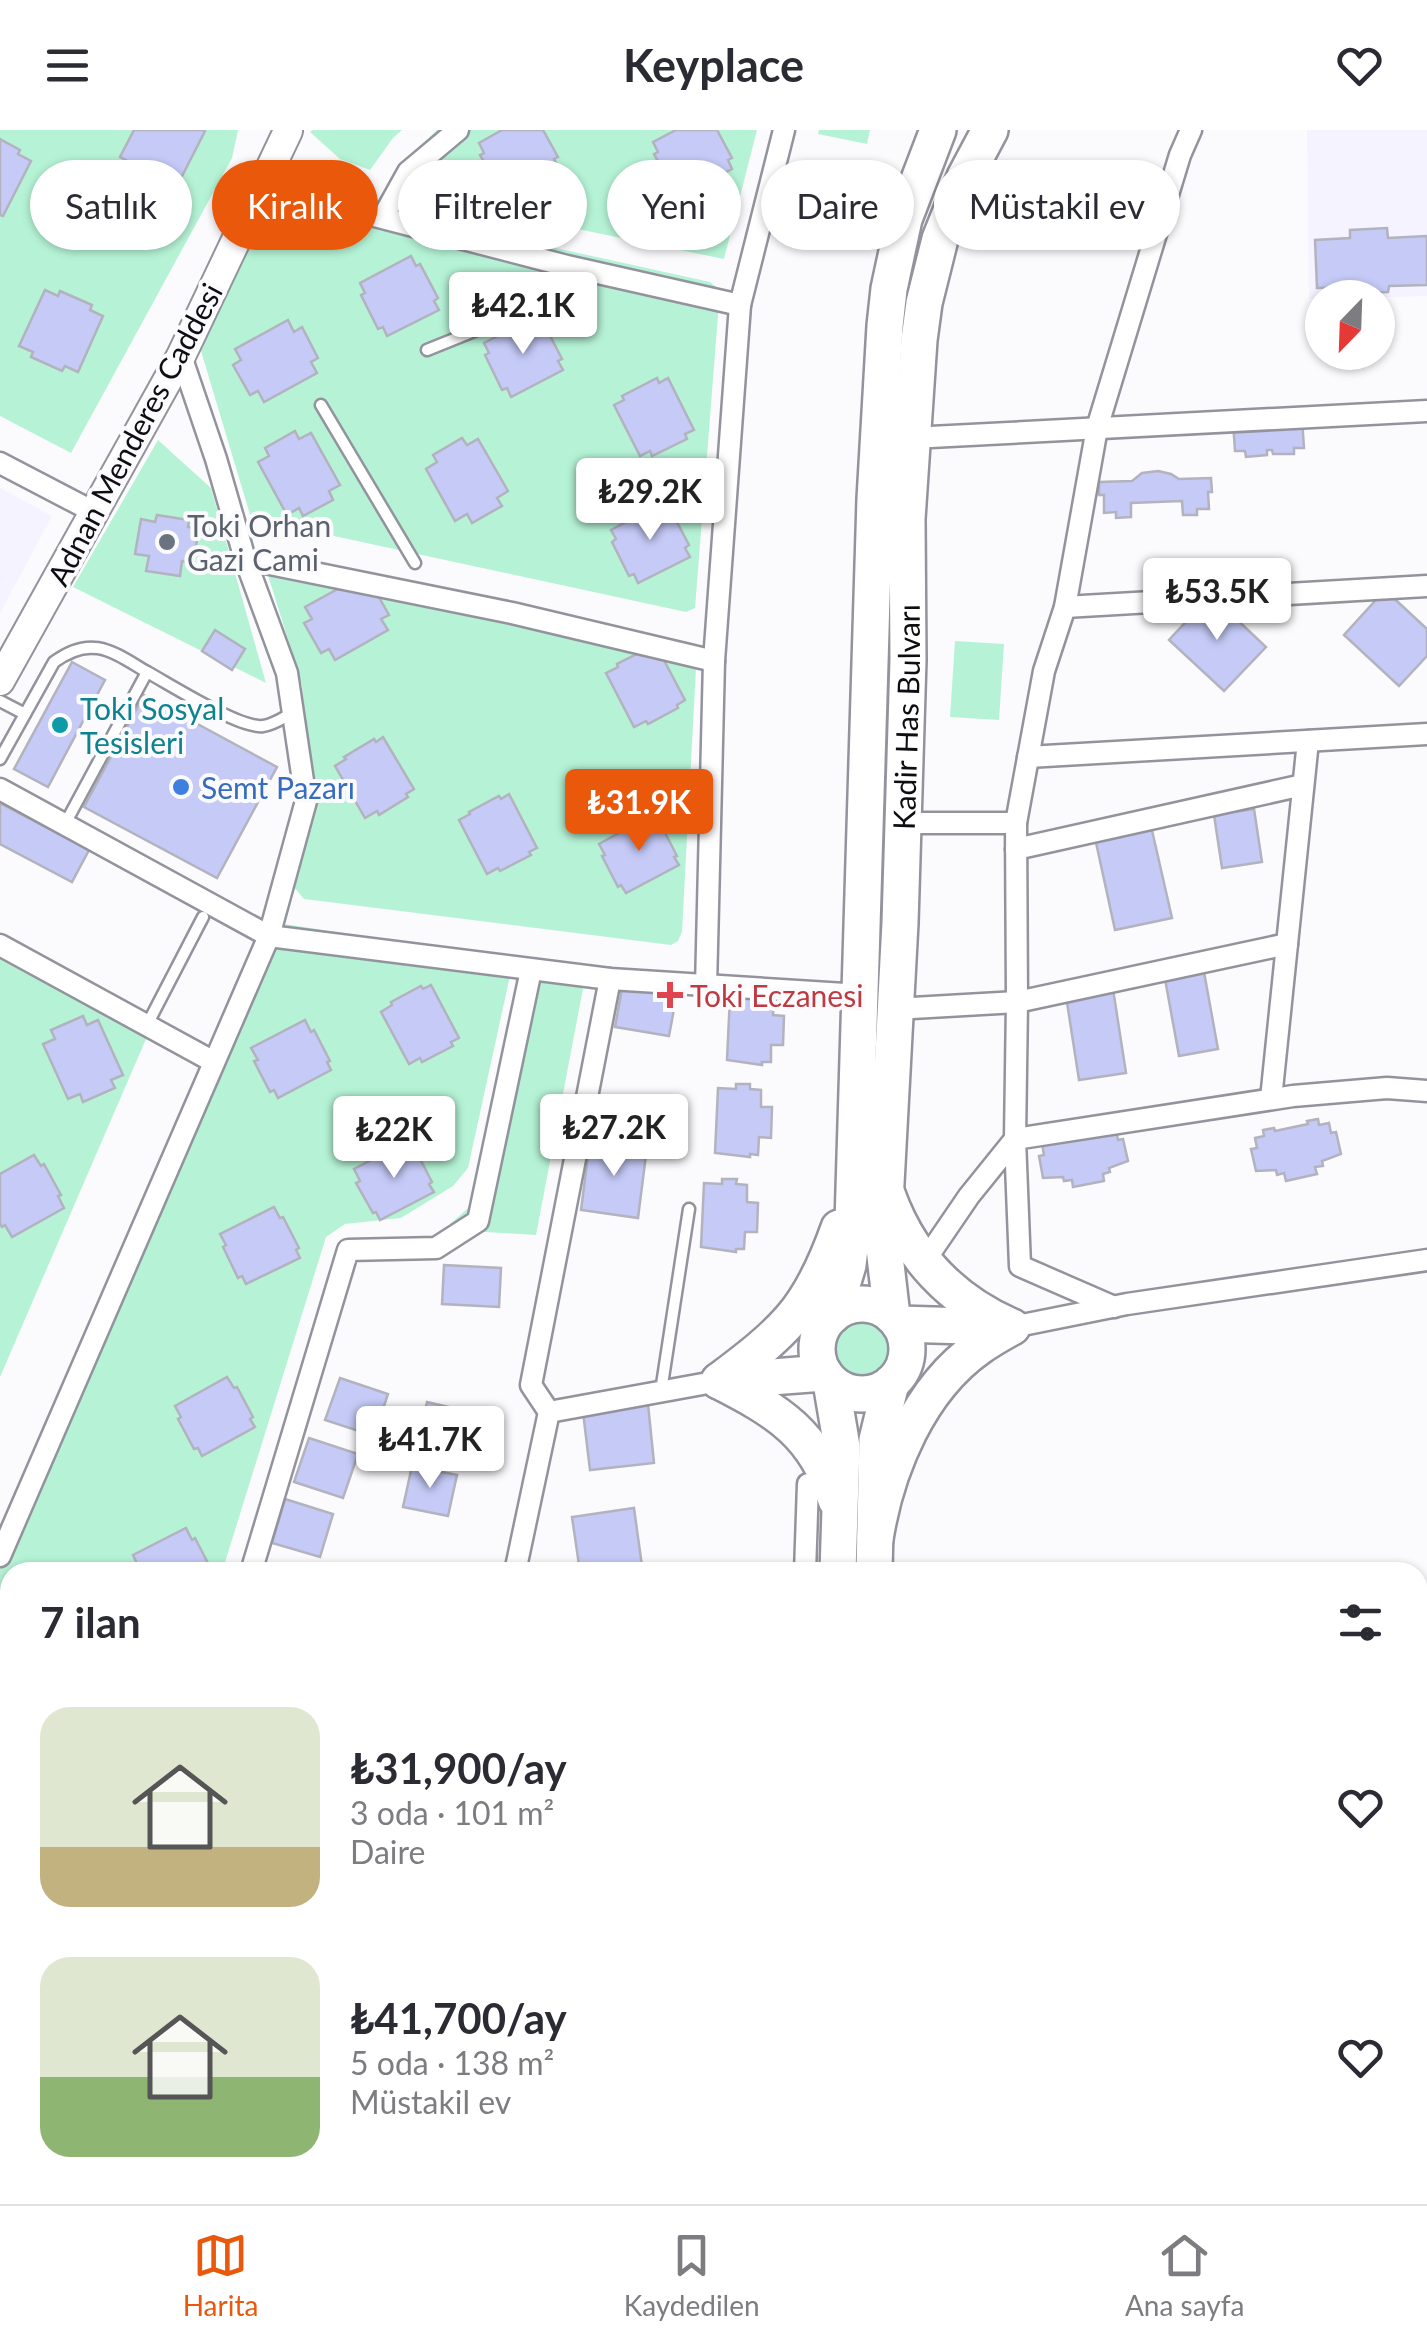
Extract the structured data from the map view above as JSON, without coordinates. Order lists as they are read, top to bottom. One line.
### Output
{"streets":{"highway":["Kadir Has Bulvarı"],"street":["Adnan Menderes Caddesi"]},"places":{"other":["Toki Orhan Gazi Cami","Toki Sosyal Tesisleri","Semt Pazarı"],"health":["Toki Eczanesi"]},"north":"bottom left","page":{"header":"Keyplace","chip":["Satılık","Kiralık","Filtreler","Yeni","Daire","Müstakil ev"],"price":["₺42.1K","₺29.2K","₺53.5K","₺31.9K","₺27.2K","₺22K","₺41.7K"],"heading":"7 ilan","list":[{"name":"₺31,900/ay","note":"3 oda · 101 m² · Daire"},{"name":"₺41,700/ay","note":"5 oda · 138 m² · Müstakil ev"}],"tabs":["Harita","Kaydedilen","Ana sayfa"]}}
